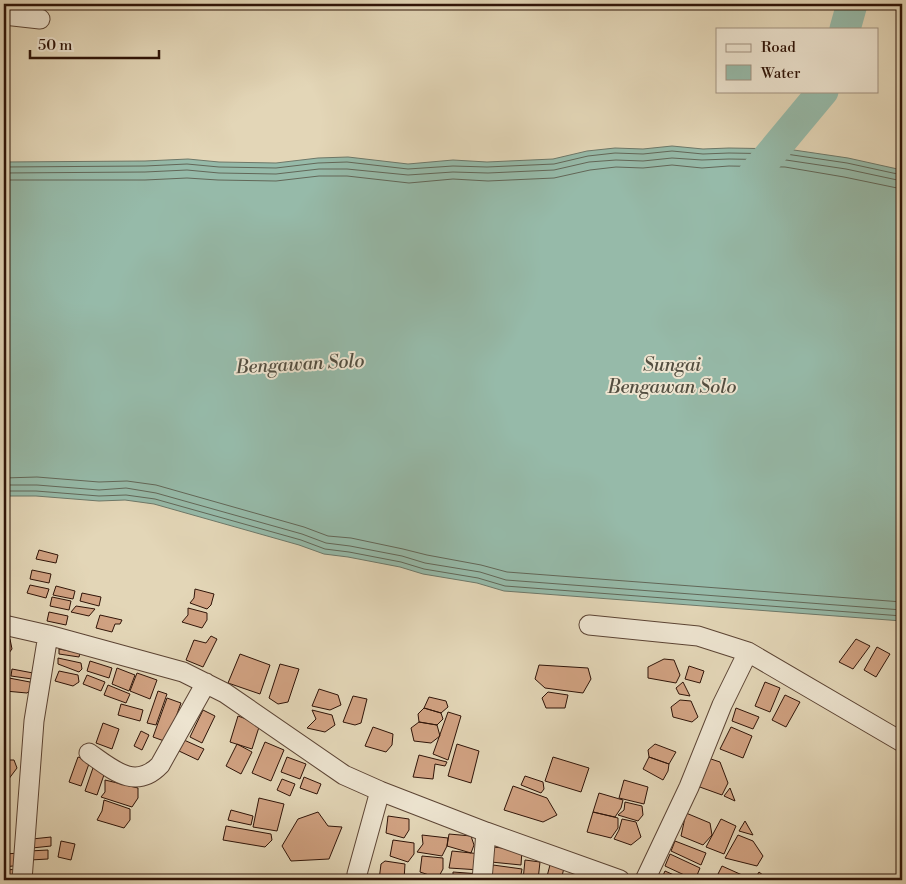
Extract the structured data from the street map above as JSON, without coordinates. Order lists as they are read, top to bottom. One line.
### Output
{"water":["Bengawan Solo","Sungai Bengawan Solo"],"legend":["Road","Water"],"scale_bar":"50 m"}
